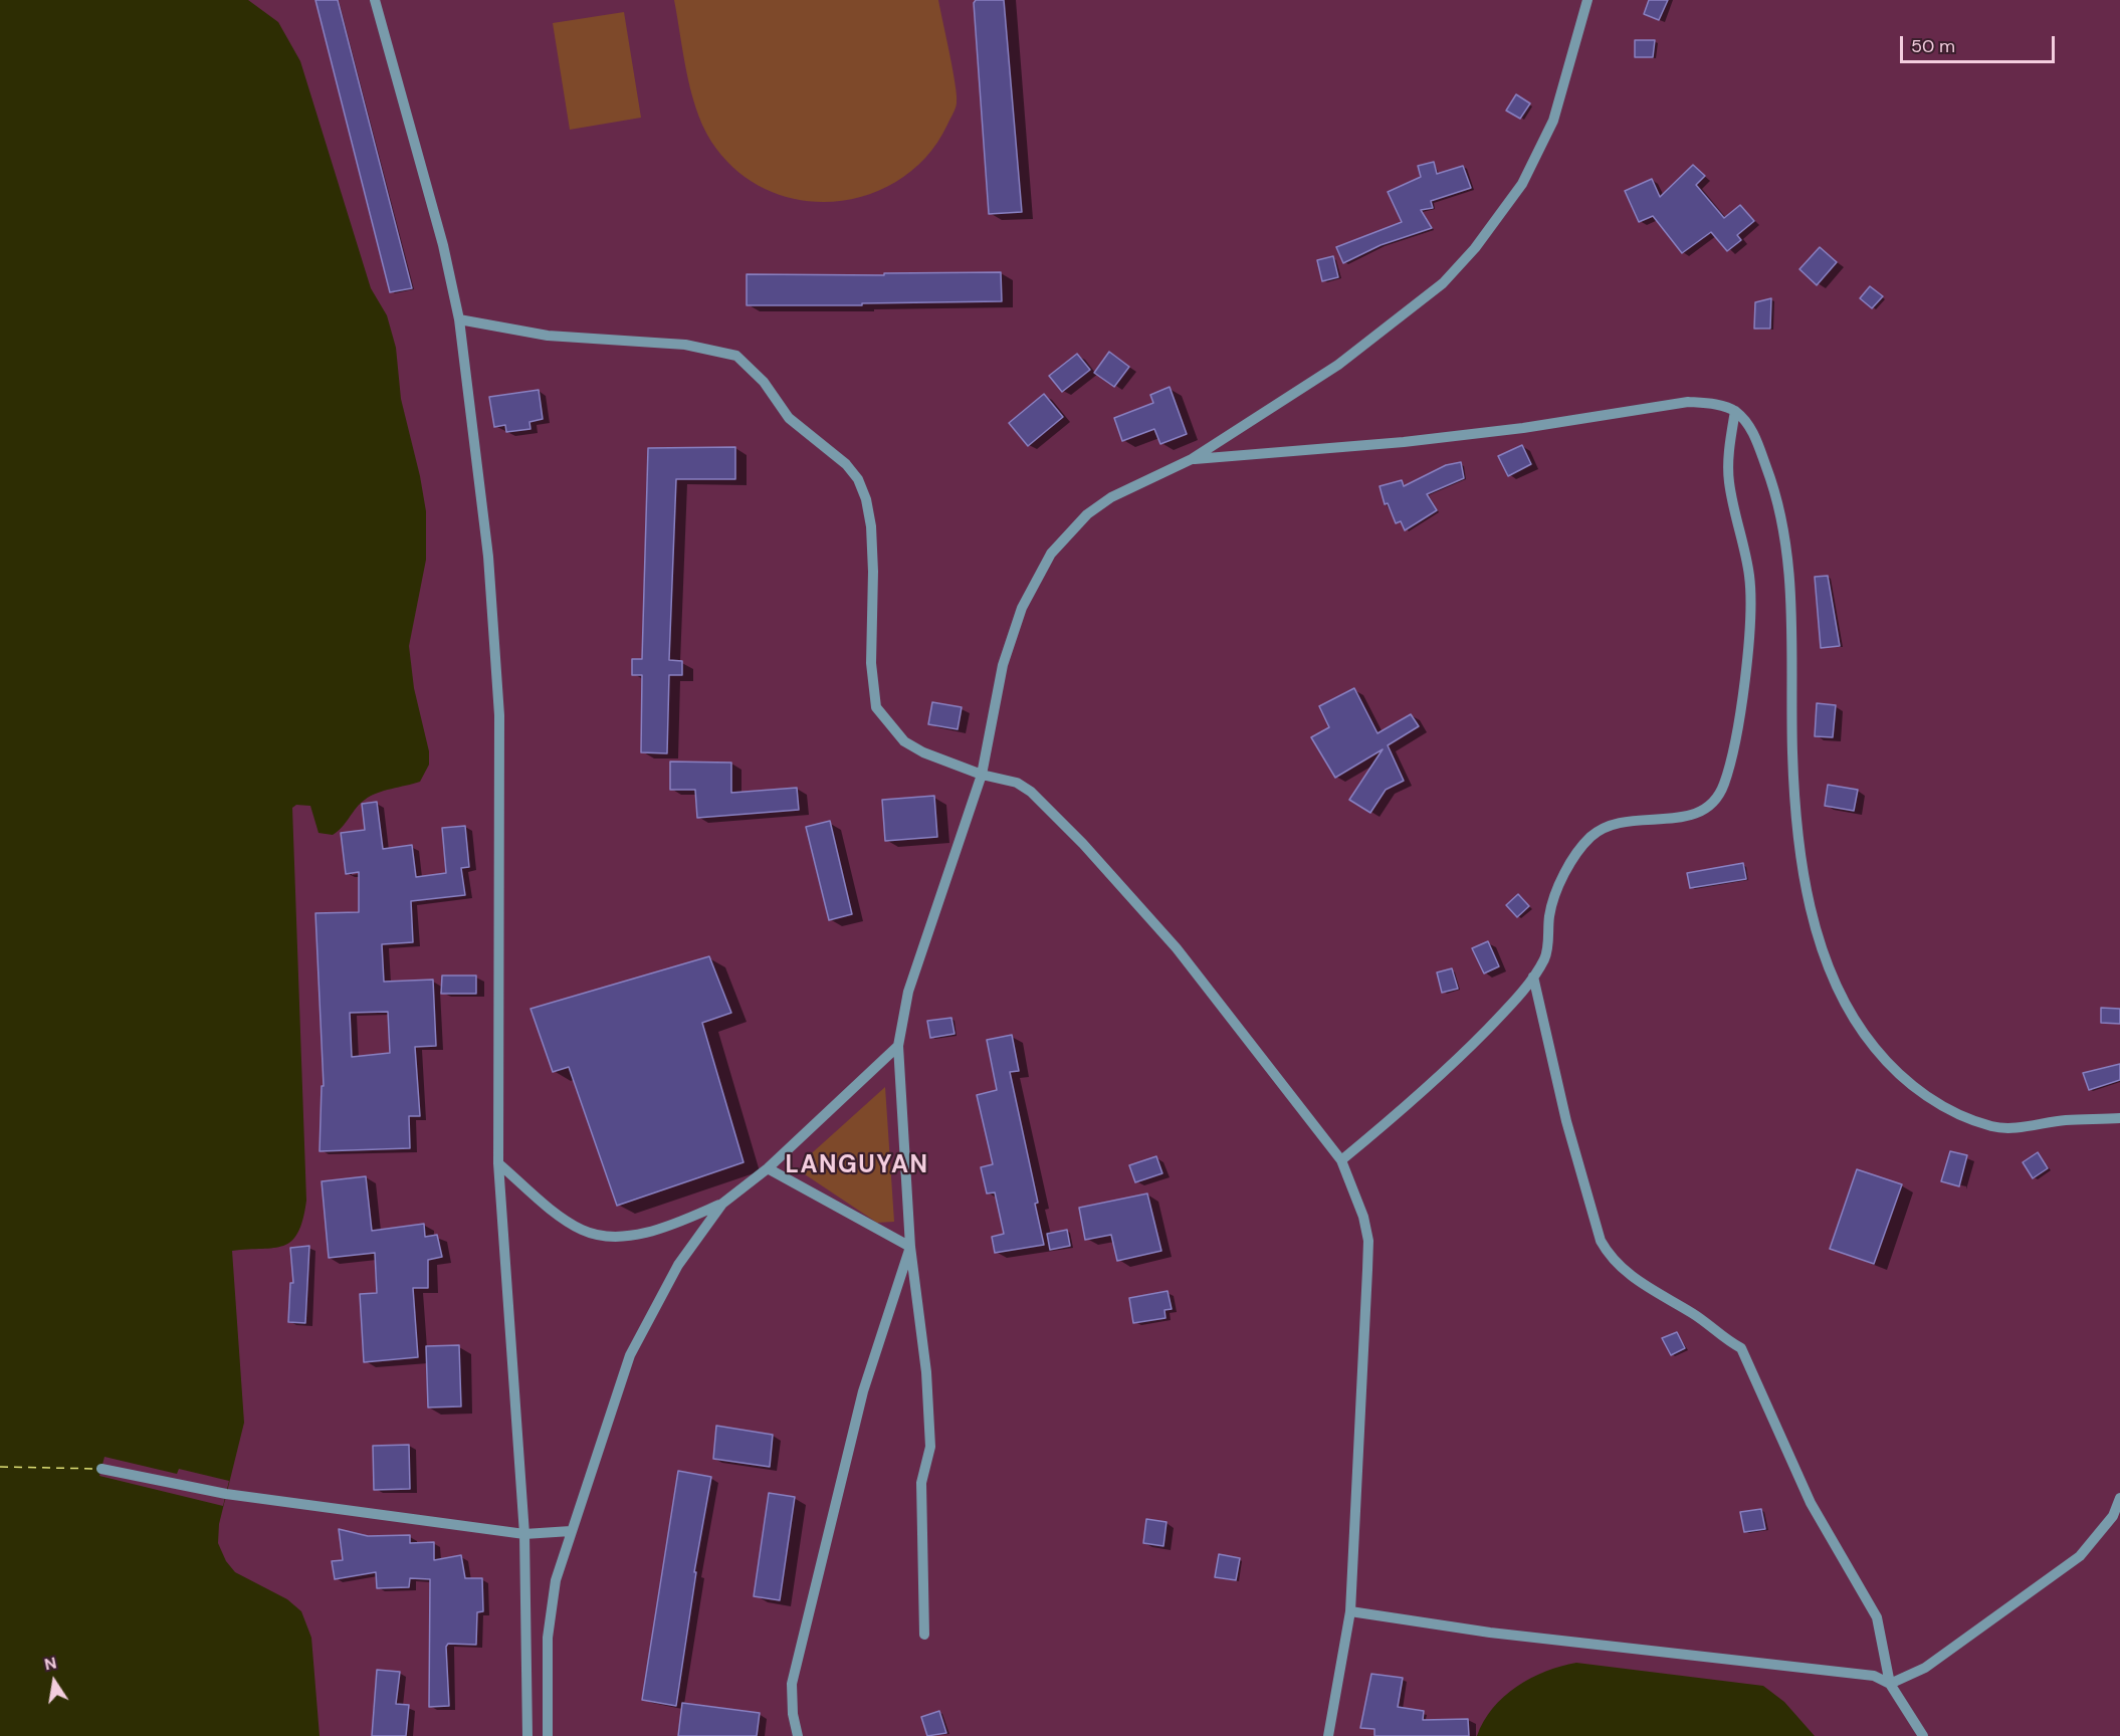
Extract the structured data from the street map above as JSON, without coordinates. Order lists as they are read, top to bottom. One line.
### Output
{"districts":["LANGUYAN"],"scale_bar":"50 m","north":"top"}
